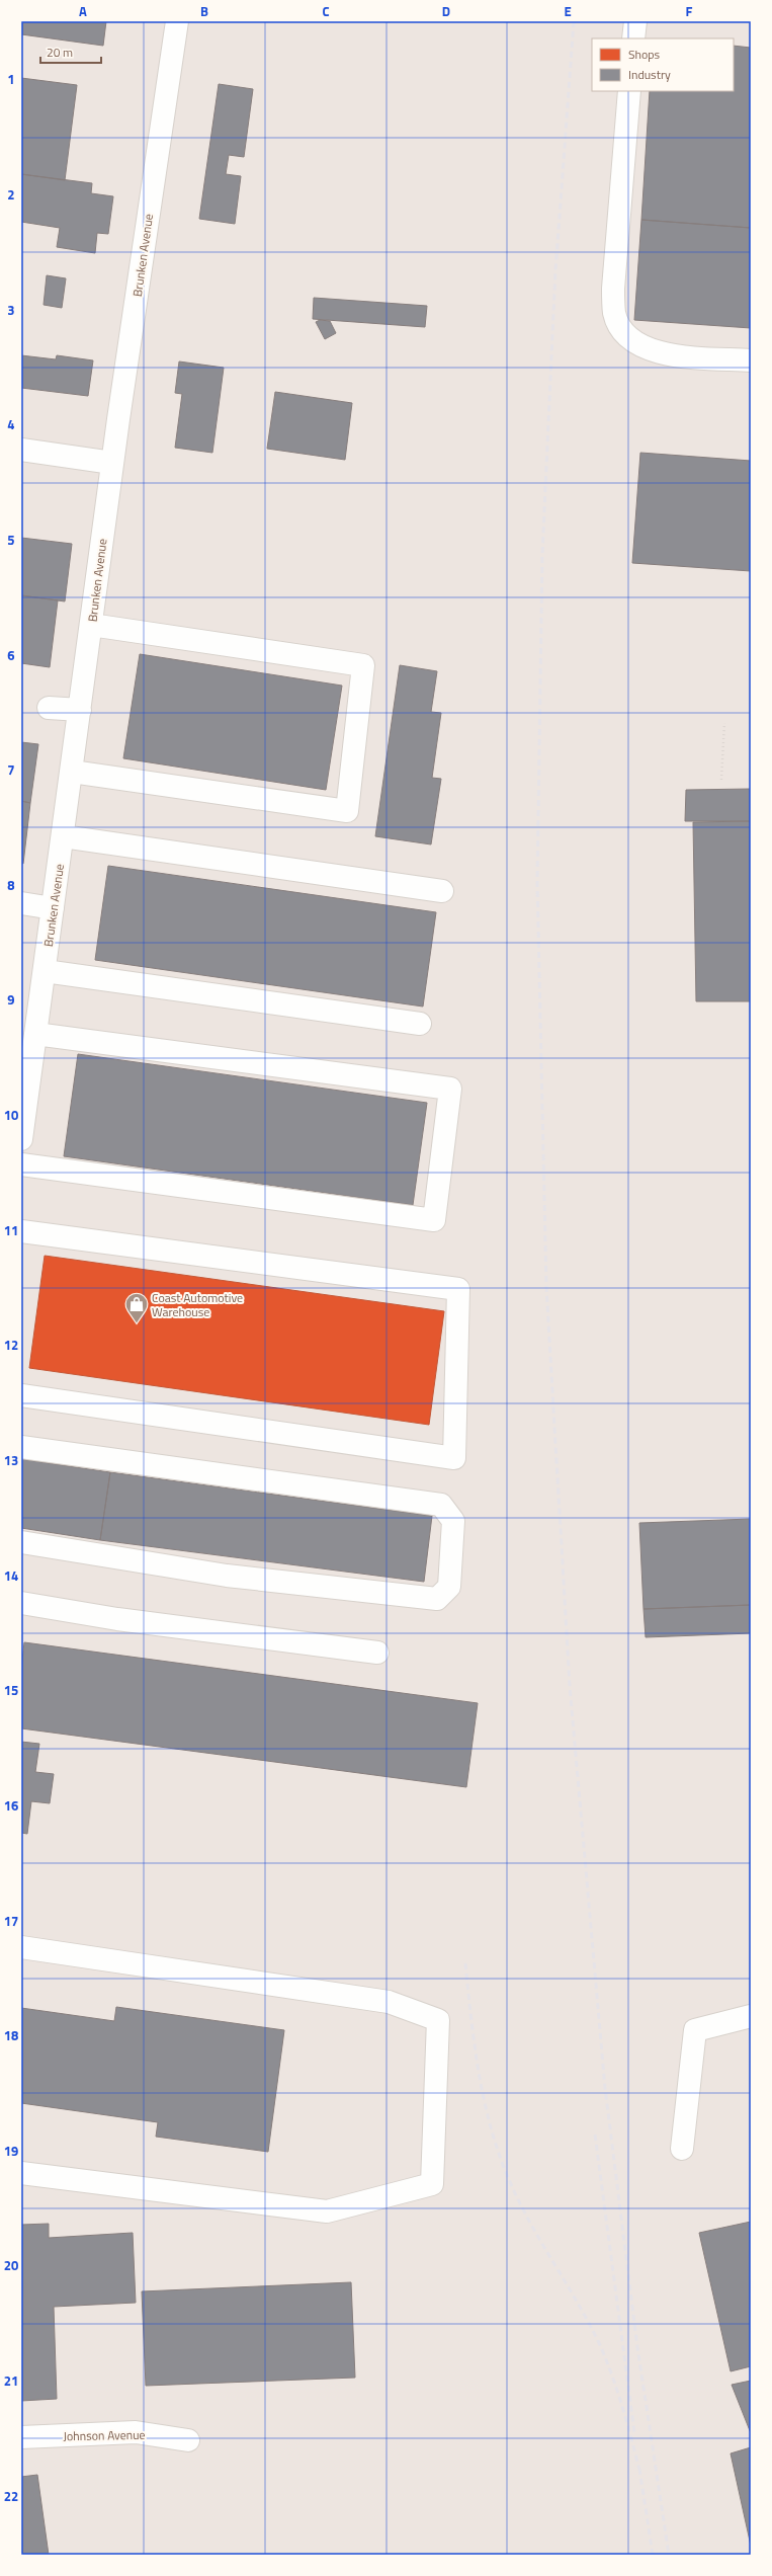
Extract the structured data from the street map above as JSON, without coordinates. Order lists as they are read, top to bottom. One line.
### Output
{"streets":{"street":["Brunken Avenue","Johnson Avenue"]},"places":{"shop":["Coast Automotive Warehouse"]},"legend":["Shops","Industry"],"scale_bar":"20 m","grid":{"columns":["A","B","C","D","E","F"],"rows":["1","2","3","4","5","6","7","8","9","10","11","12","13","14","15","16","17","18","19","20","21","22"]}}
